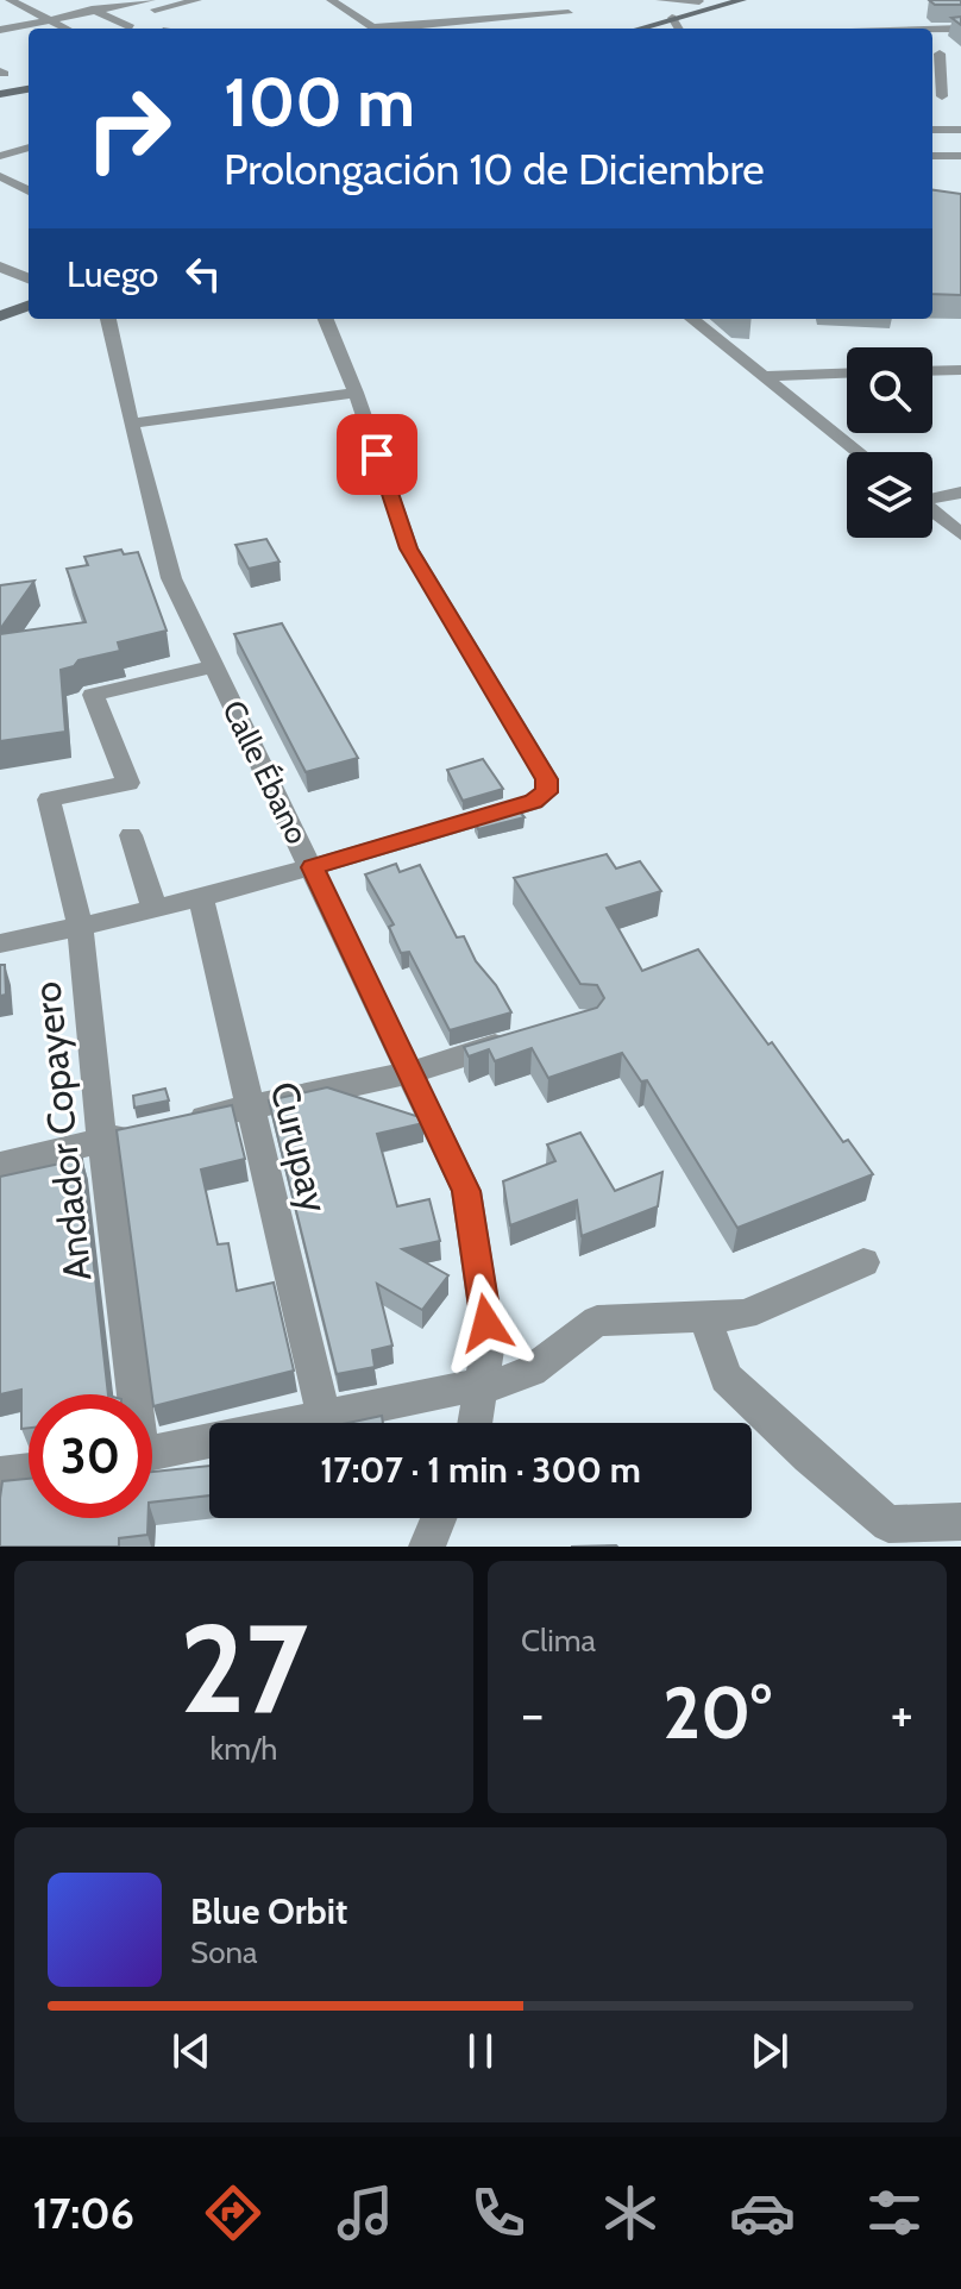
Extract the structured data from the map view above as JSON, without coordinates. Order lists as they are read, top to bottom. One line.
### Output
{"streets":{"street":["Calle Ébano","Andador Copayero","Curupay"]},"crossings":[["Calle Ébano","Andador Copayero"]],"page":{"turn":["100 m","Prolongación 10 de Diciembre"],"then":"Luego","limit":"30","trip":"17:07 · 1 min · 300 m","tile":[["27","km/h"],"Clima"],"heat":["−","20°","+"],"song":["Blue Orbit","Sona"],"tabs":"17:06"}}
